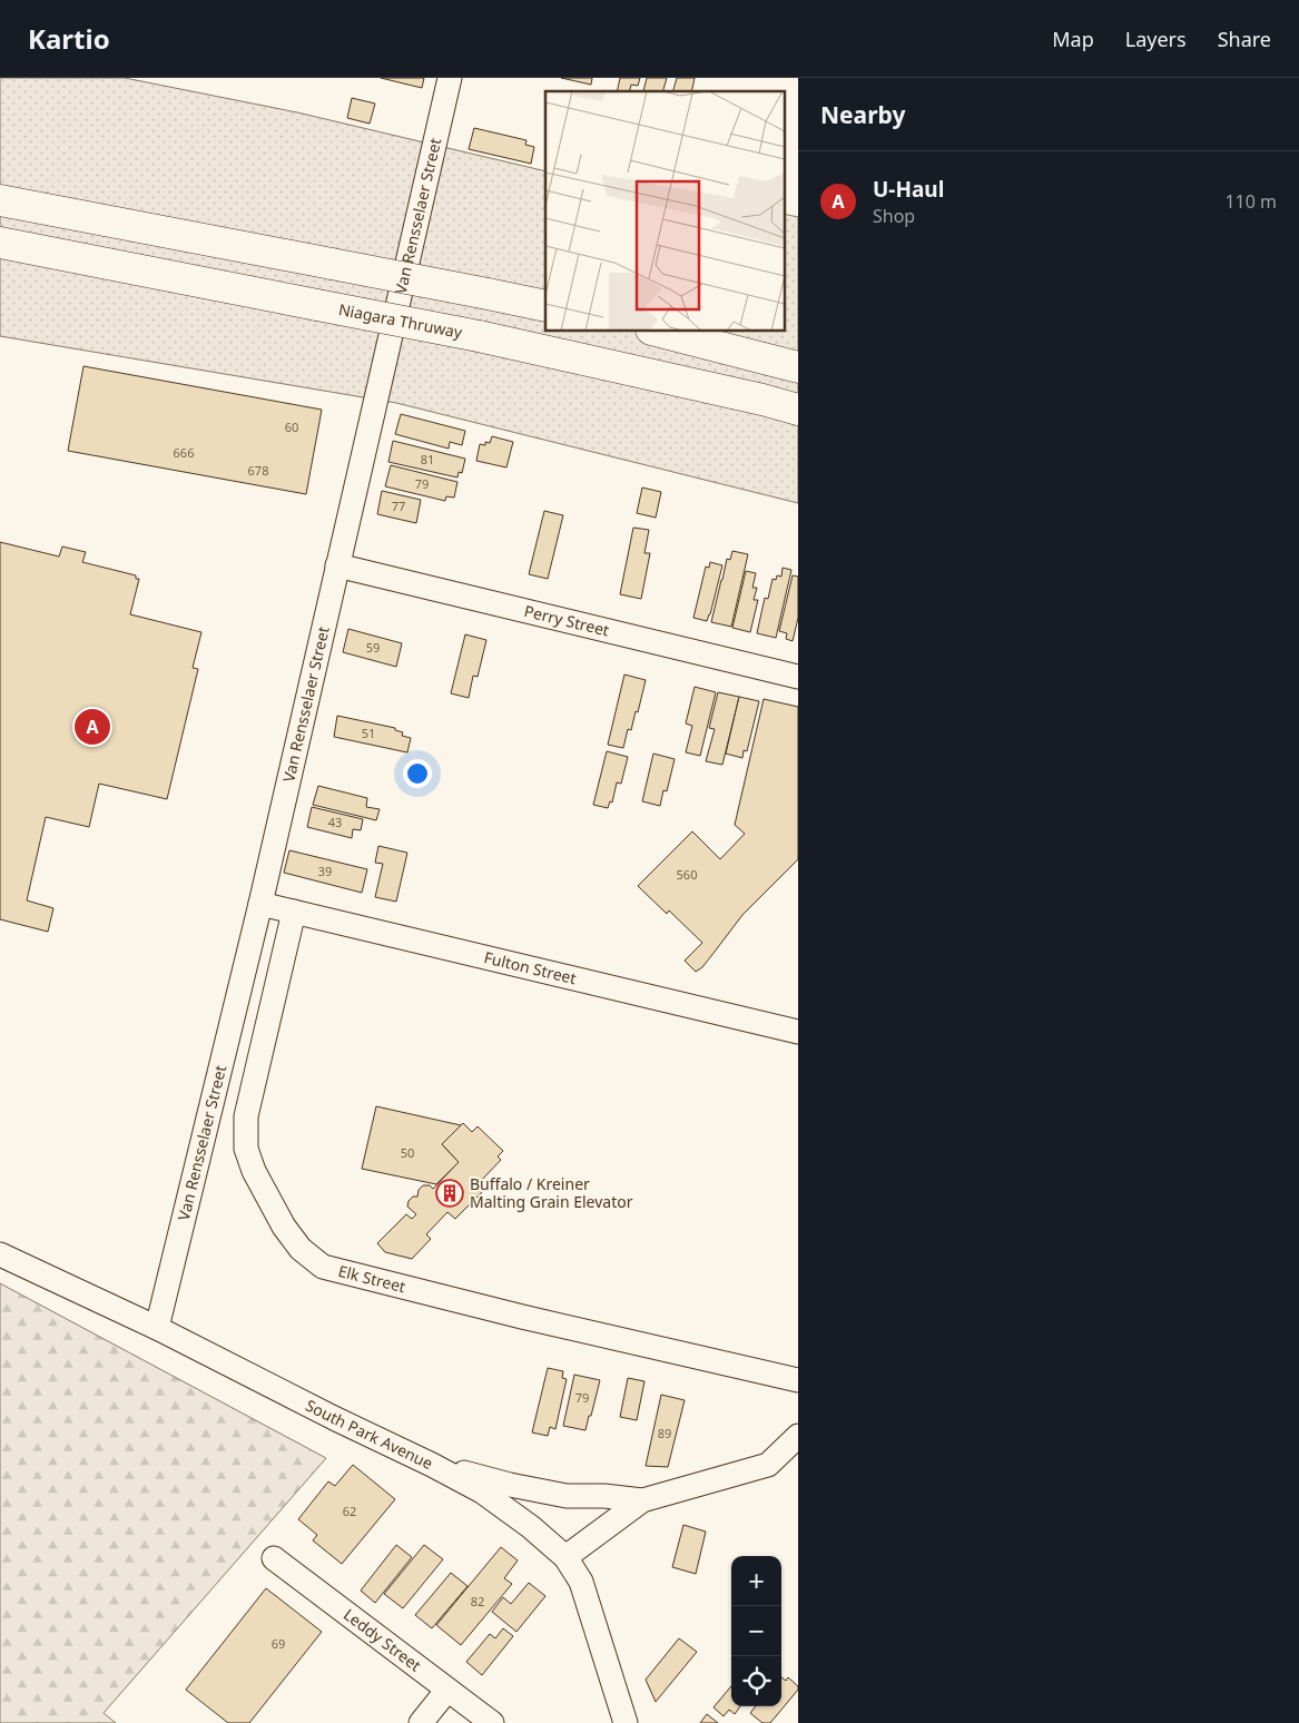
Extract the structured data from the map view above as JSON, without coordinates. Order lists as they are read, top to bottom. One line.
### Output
{"streets":{"highway":["Niagara Thruway"],"street":["Van Rensselaer Street","Perry Street","Fulton Street","Elk Street","South Park Avenue","Leddy Street"]},"crossings":[["Van Rensselaer Street","Perry Street"],["Van Rensselaer Street","Fulton Street"],["Van Rensselaer Street","South Park Avenue"],["Fulton Street","Elk Street"]],"places":{"building":["Buffalo / Kreiner Malting Grain Elevator"]},"house_numbers":["60","666","81","678","79","77","59","51","43","39","560","50","79","89","62","82","69"],"page":{"header":"Kartio","nav":["Map","Layers","Share"],"heading":"Nearby","list":[{"mark":"A","name":"U-Haul","note":"Shop","value":"110 m"}],"pins":"A","map_buttons":["+","−"]}}
